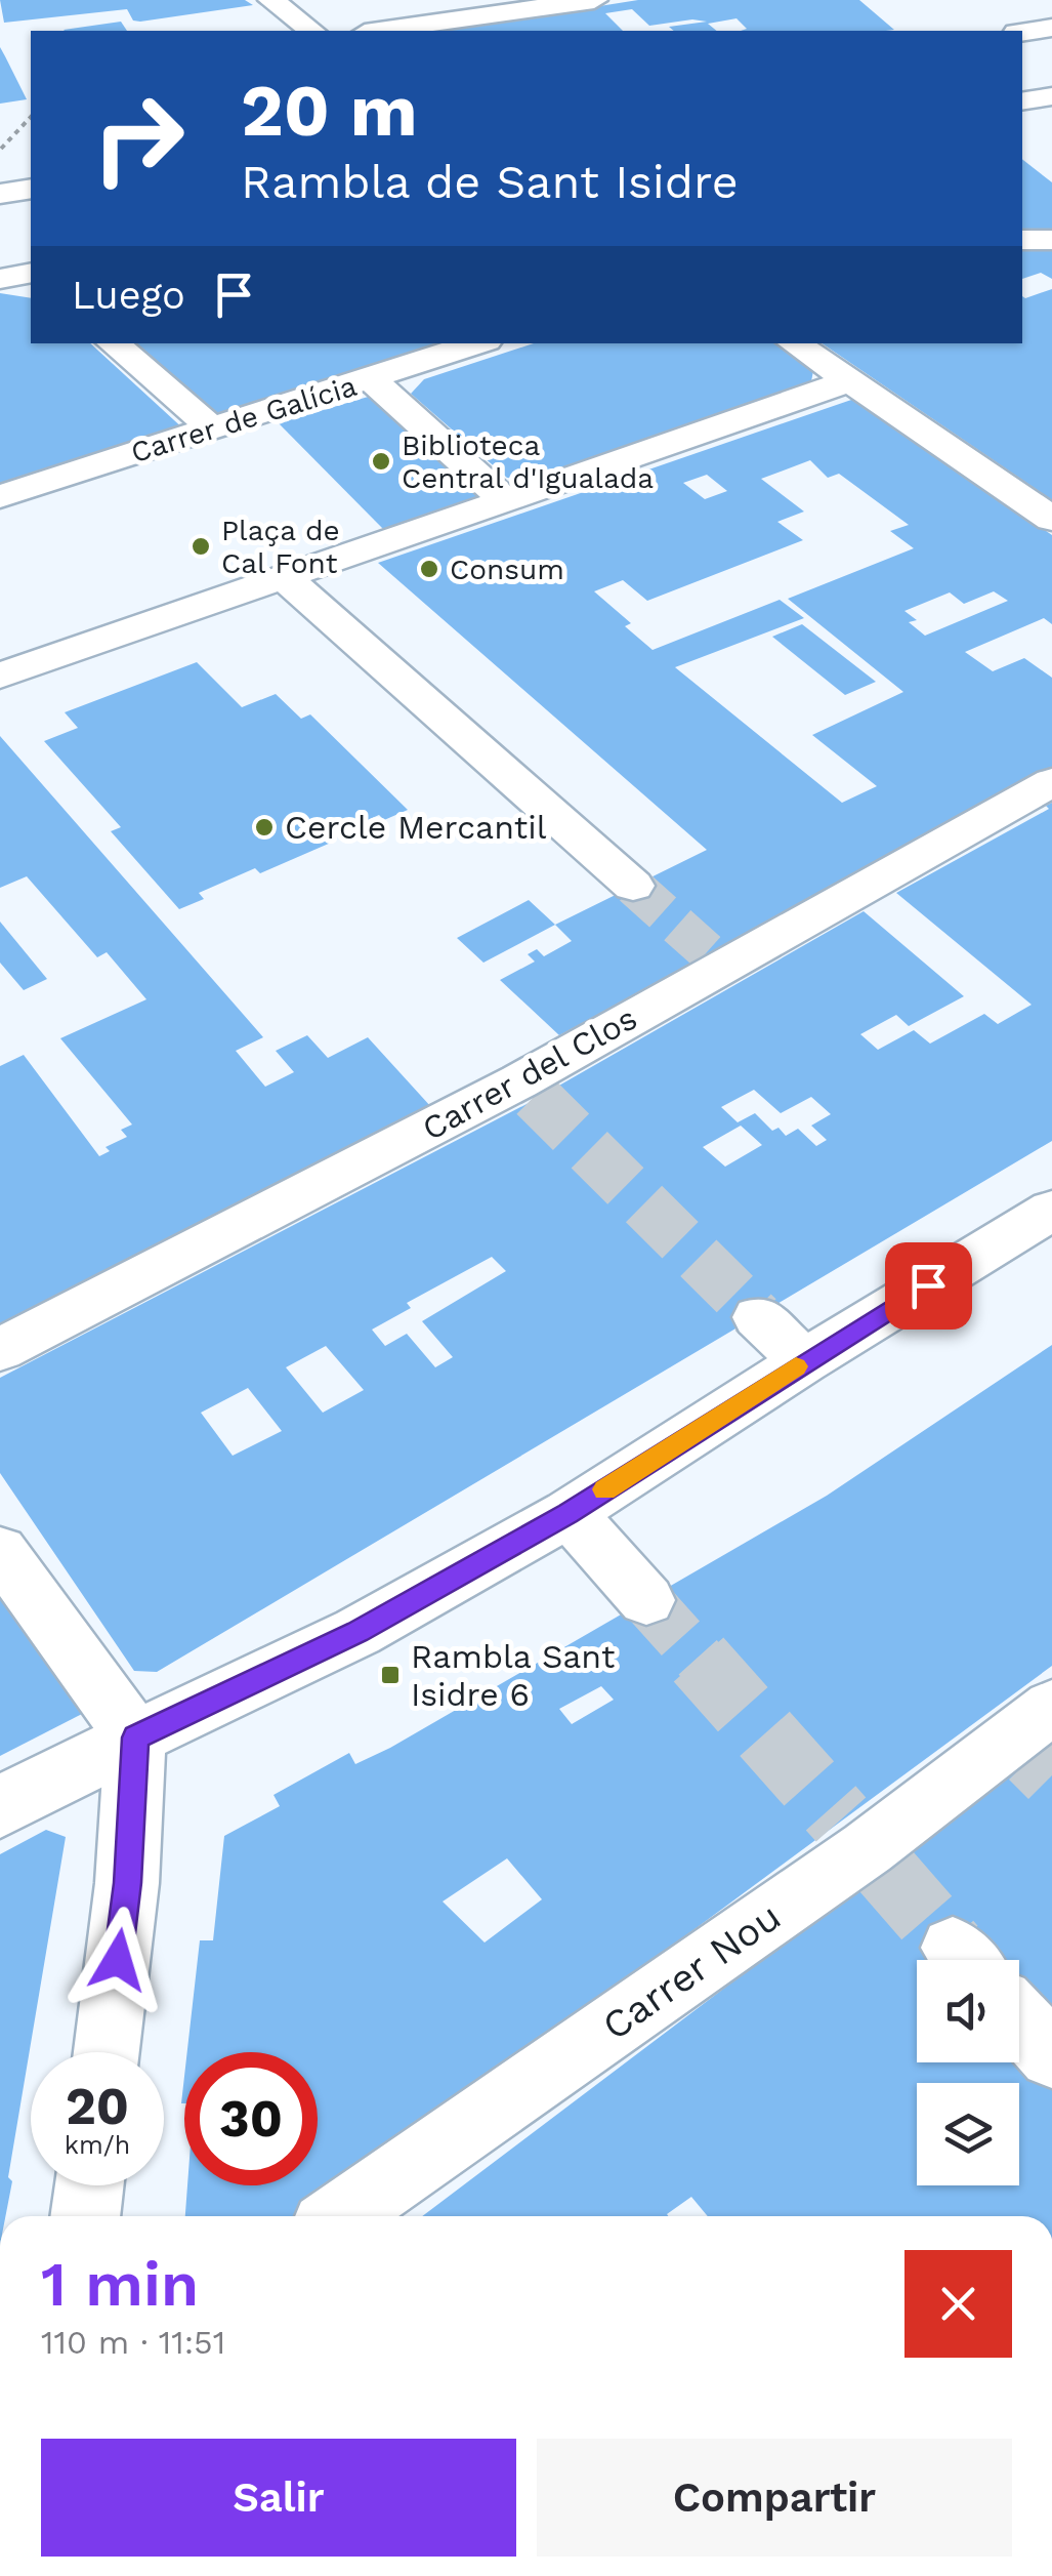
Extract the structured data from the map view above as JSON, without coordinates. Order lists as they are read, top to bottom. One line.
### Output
{"streets":{"street":["Carrer de Galícia","Carrer del Clos","Carrer Nou"]},"places":{"other":["Biblioteca Central d'Igualada","Plaça de Cal Font","Consum","Cercle Mercantil"],"transit":["Rambla Sant Isidre 6"]},"page":{"turn":["20 m","Rambla de Sant Isidre"],"then":"Luego","speed":"20 km/h","limit":"30","heading":["1 min","110 m · 11:51"],"buttons":["Salir","Compartir"]}}
